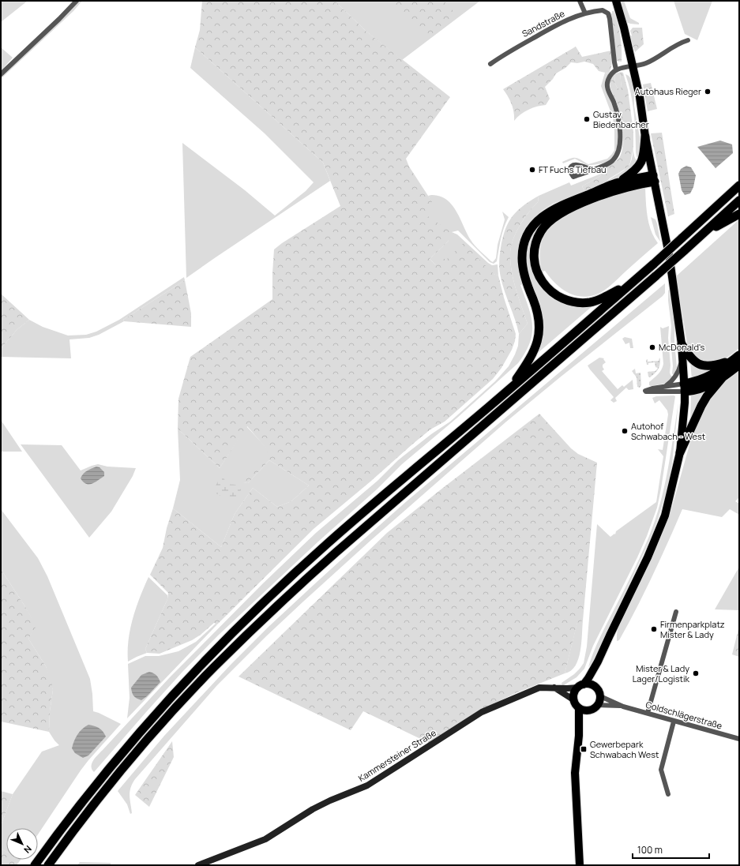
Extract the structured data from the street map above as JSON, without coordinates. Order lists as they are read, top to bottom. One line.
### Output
{"streets":{"street":["Sandstraße","Goldschlägerstraße","Kammersteiner Straße"]},"crossings":[["Goldschlägerstraße","Kammersteiner Straße"]],"places":{"other":["Autohaus Rieger","Gustav Biedenbacher","FT Fuchs Tiefbau","McDonald's","Autohof Schwabach - West","Firmenparkplatz Mister & Lady","Mister & Lady Lager/Logistik"],"transit":["Gewerbepark Schwabach West"]},"scale_bar":"100 m","north":"bottom right"}
